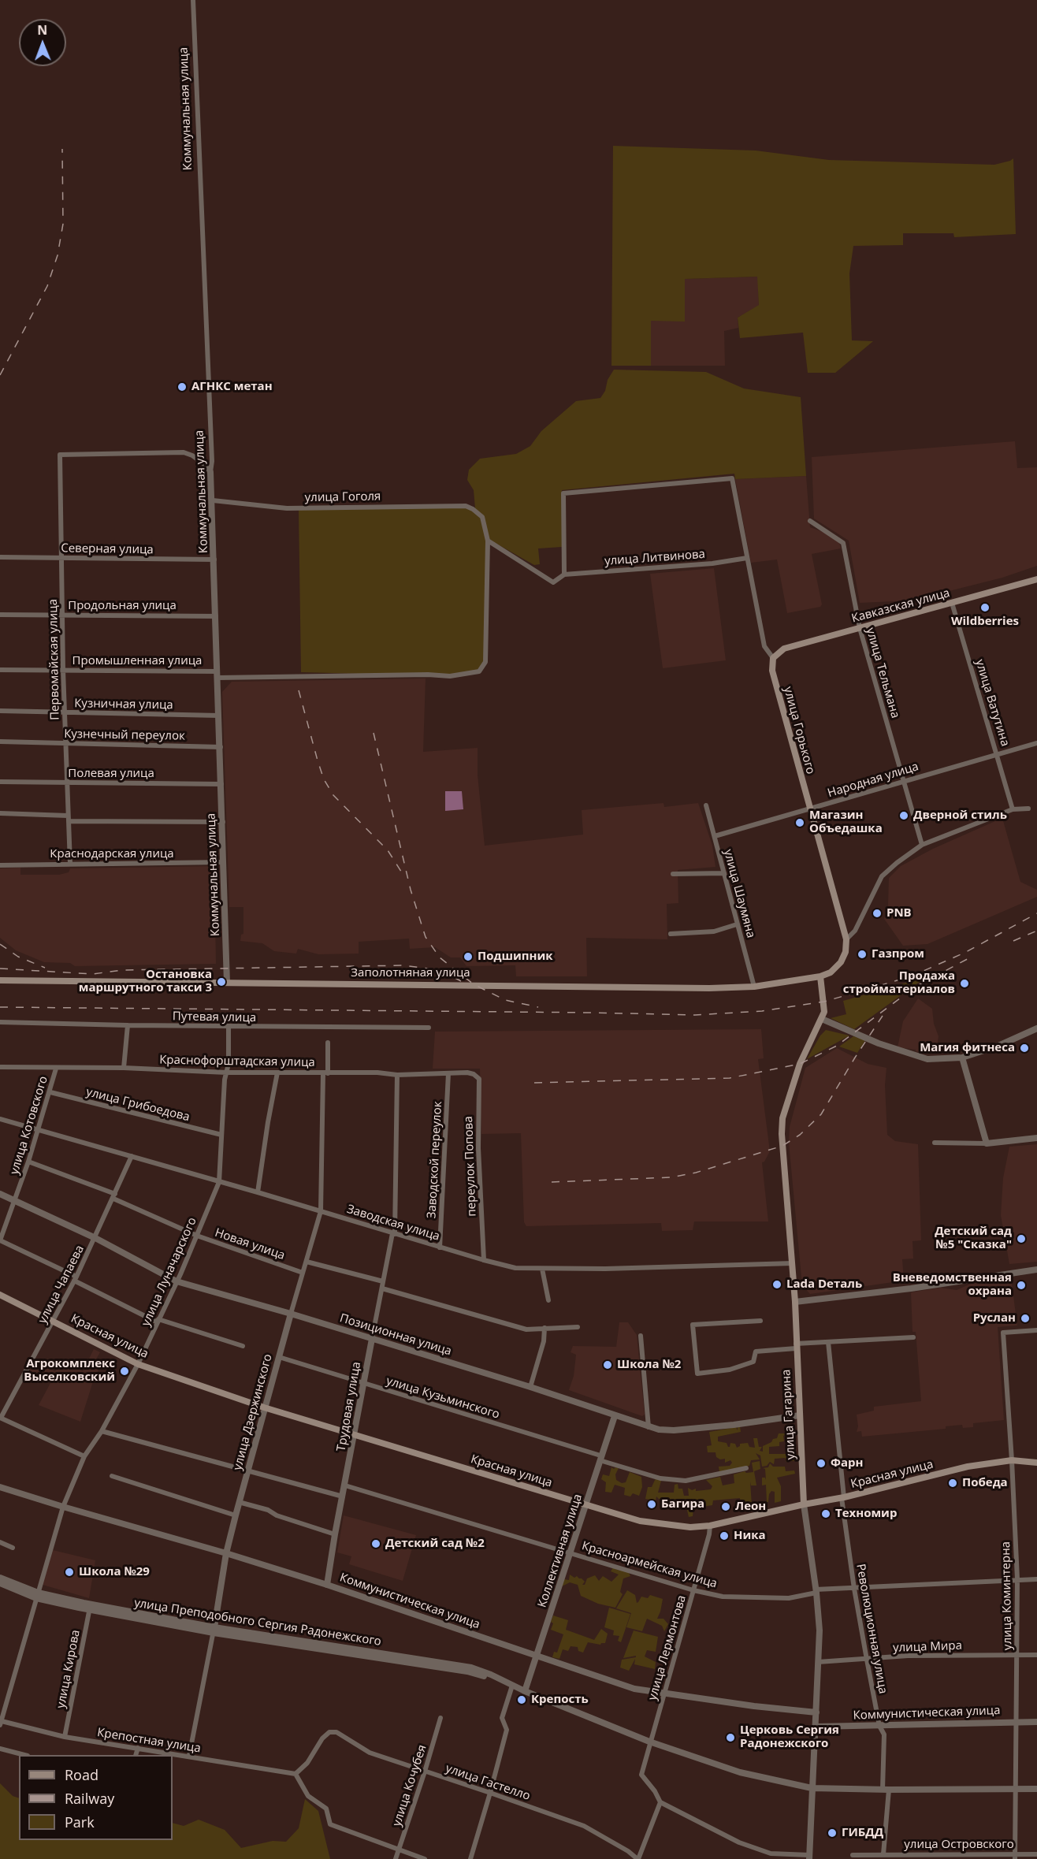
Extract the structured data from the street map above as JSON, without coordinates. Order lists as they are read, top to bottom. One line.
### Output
{"streets":{"main road":["Кавказская улица","улица Горького","Заполотняная улица","Красная улица","улица Гагарина"],"street":["Коммунальная улица","улица Гоголя","Северная улица","улица Литвинова","Продольная улица","Первомайская улица","Промышленная улица","улица Тельмана","улица Ватутина","Кузничная улица","Кузнечный переулок","Полевая улица","Народная улица","Краснодарская улица","улица Шаумяна","Путевая улица","Краснофорштадская улица","улица Грибоедова","улица Котовского","Заводской переулок","переулок Попова","Заводская улица","Новая улица","улица Луначарского","улица Чапаева","Позиционная улица","улица Кузьминского","Трудовая улица","улица Дзержинского","Коллективная улица","Красноармейская улица","улица Коминтерна","Коммунистическая улица","улица Преподобного Сергия Радонежского","Революционная улица","улица Мира","улица Лермонтова","улица Кирова","Крепостная улица","улица Гастелло","улица Кочубея","улица Островского"]},"crossings":[["Коммунальная улица","улица Гоголя"],["Коммунальная улица","Северная улица"],["Коммунальная улица","Продольная улица"],["Коммунальная улица","Первомайская улица"],["Коммунальная улица","Промышленная улица"],["Коммунальная улица","Кузничная улица"],["Коммунальная улица","Кузнечный переулок"],["Коммунальная улица","Полевая улица"],["Коммунальная улица","Краснодарская улица"],["Коммунальная улица","Заполотняная улица"],["улица Гоголя","Промышленная улица"],["Северная улица","Первомайская улица"],["улица Литвинова","Промышленная улица"],["улица Литвинова","улица Горького"],["Продольная улица","Первомайская улица"],["Кавказская улица","улица Тельмана"],["Кавказская улица","улица Ватутина"],["Кавказская улица","улица Горького"],["Первомайская улица","Промышленная улица"],["Первомайская улица","Кузничная улица"],["Первомайская улица","Кузнечный переулок"],["Первомайская улица","Полевая улица"],["Первомайская улица","Краснодарская улица"],["улица Тельмана","Народная улица"],["улица Ватутина","Народная улица"],["улица Горького","Народная улица"],["улица Горького","Заполотняная улица"],["улица Горького","улица Гагарина"],["Народная улица","улица Шаумяна"],["улица Шаумяна","Заполотняная улица"],["Заполотняная улица","улица Гагарина"],["Путевая улица","улица Луначарского"],["Краснофорштадская улица","улица Котовского"],["Краснофорштадская улица","Заводской переулок"],["Краснофорштадская улица","переулок Попова"],["Краснофорштадская улица","улица Луначарского"],["Краснофорштадская улица","Трудовая улица"],["Краснофорштадская улица","улица Дзержинского"],["улица Грибоедова","улица Котовского"],["улица Грибоедова","улица Луначарского"],["улица Котовского","Заводская улица"],["улица Котовского","Новая улица"],["улица Котовского","Позиционная улица"],["Заводской переулок","Заводская улица"],["переулок Попова","Заводская улица"],["Заводская улица","улица Луначарского"],["Заводская улица","улица Чапаева"],["Заводская улица","Трудовая улица"],["Заводская улица","улица Дзержинского"],["Заводская улица","улица Гагарина"],["Новая улица","улица Луначарского"],["Новая улица","улица Чапаева"],["Новая улица","улица Дзержинского"],["улица Луначарского","Позиционная улица"],["улица Луначарского","Красная улица"],["улица Луначарского","Коммунистическая улица"],["улица Луначарского","улица Преподобного Сергия Радонежского"],["улица Луначарского","Крепостная улица"],["улица Чапаева","Позиционная улица"],["улица Чапаева","Красная улица"],["Позиционная улица","Трудовая улица"],["Позиционная улица","улица Дзержинского"],["Позиционная улица","улица Гагарина"],["Позиционная улица","Коллективная улица"],["Красная улица","Трудовая улица"],["Красная улица","улица Дзержинского"],["Красная улица","улица Гагарина"],["Красная улица","Коллективная улица"],["Красная улица","улица Коминтерна"],["Красная улица","Революционная улица"],["Красная улица","улица Лермонтова"],["улица Кузьминского","Трудовая улица"],["улица Кузьминского","улица Дзержинского"],["улица Кузьминского","Коллективная улица"],["Трудовая улица","Красноармейская улица"],["Трудовая улица","Коммунистическая улица"],["улица Дзержинского","Коммунистическая улица"],["улица Дзержинского","улица Преподобного Сергия Радонежского"],["улица Дзержинского","Крепостная улица"],["улица Гагарина","Красноармейская улица"],["улица Гагарина","Коммунистическая улица"],["улица Гагарина","улица Преподобного Сергия Радонежского"],["улица Гагарина","улица Мира"],["Коллективная улица","Красноармейская улица"],["Коллективная улица","Коммунистическая улица"],["Коллективная улица","улица Преподобного Сергия Радонежского"],["Красноармейская улица","улица Коминтерна"],["Красноармейская улица","Революционная улица"],["Красноармейская улица","улица Лермонтова"],["улица Коминтерна","Коммунистическая улица"],["улица Коминтерна","улица Преподобного Сергия Радонежского"],["улица Коминтерна","улица Мира"],["улица Коминтерна","улица Островского"],["Коммунистическая улица","Революционная улица"],["Коммунистическая улица","улица Лермонтова"],["улица Преподобного Сергия Радонежского","Революционная улица"],["улица Преподобного Сергия Радонежского","улица Лермонтова"],["улица Преподобного Сергия Радонежского","улица Кирова"],["Революционная улица","улица Мира"],["Революционная улица","улица Островского"],["улица Кирова","Крепостная улица"],["Крепостная улица","улица Гастелло"],["улица Гастелло","улица Кочубея"]],"places":["АГНКС метан","Wildberries","Дверной стиль","Магазин Объедашка","PNB","Газпром","Подшипник","Остановка маршрутного такси 3","Продажа стройматериалов","Магия фитнеса","Детский сад №5 \"Сказка\"","Lada Dеталь","Вневедомственная охрана","Руслан","Школа №2","Агрокомплекс Выселковский","Фарн","Победа","Багира","Леон","Техномир","Ника","Детский сад №2","Школа №29","Крепость","Церковь Сергия Радонежского","ГИБДД"],"legend":["Road","Railway","Park"],"north":"top"}
